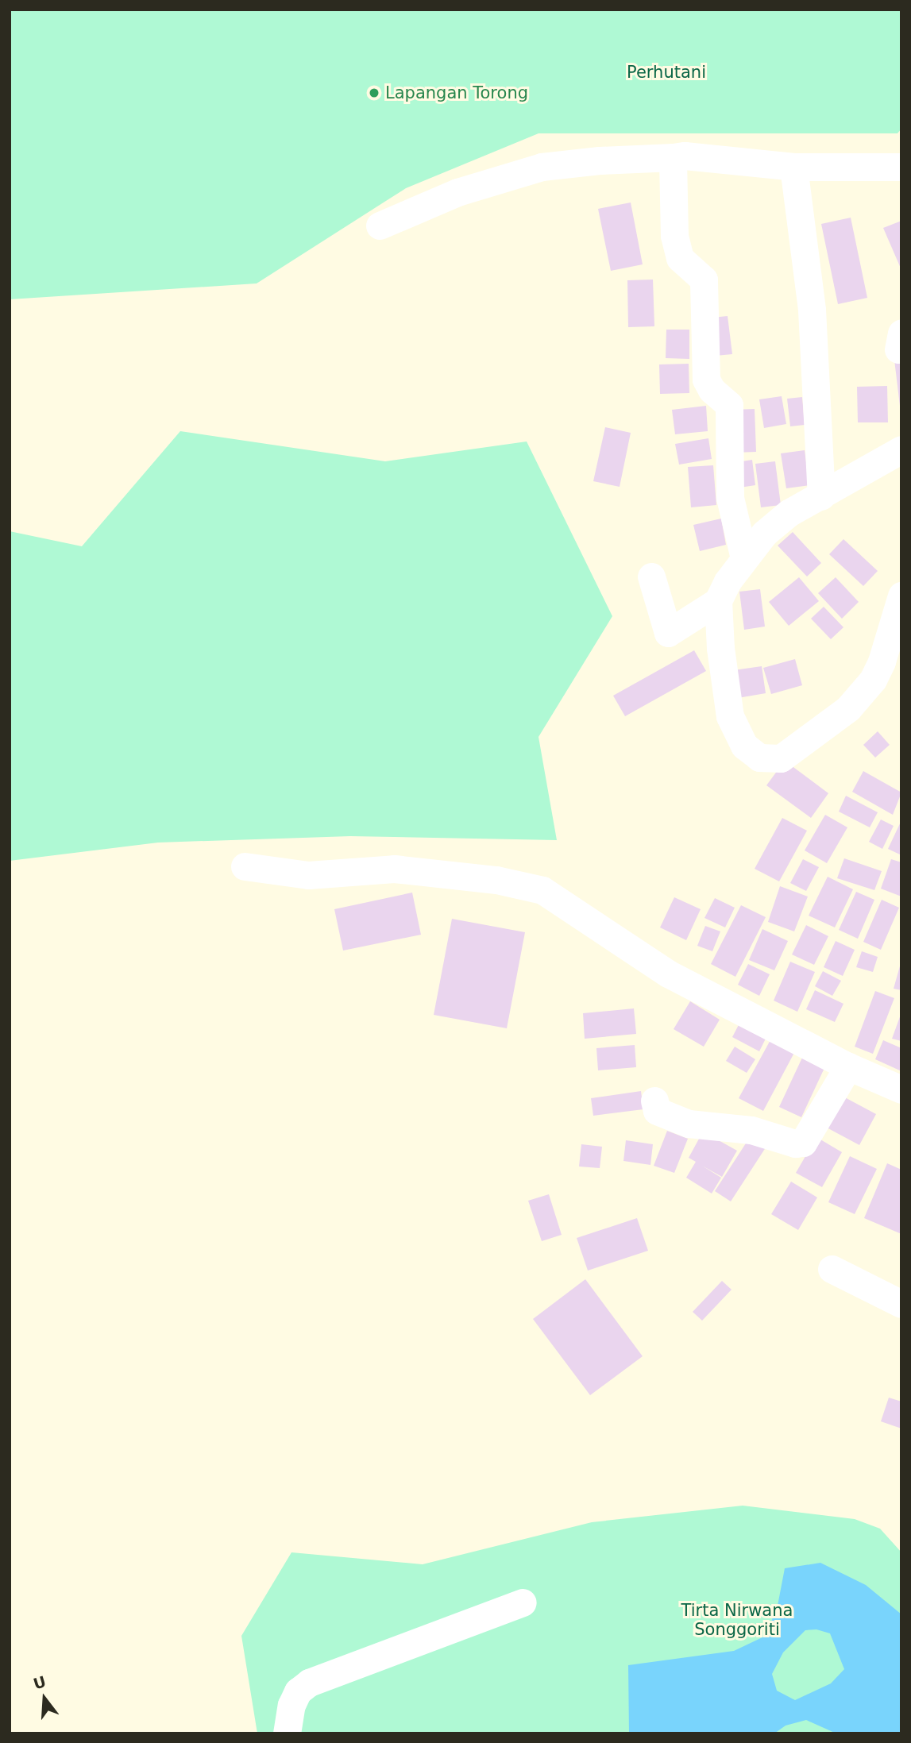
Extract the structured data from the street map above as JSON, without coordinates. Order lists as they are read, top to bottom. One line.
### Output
{"parks":["Perhutani","Tirta Nirwana Songgoriti"],"places":["Lapangan Torong"],"north":"top"}
